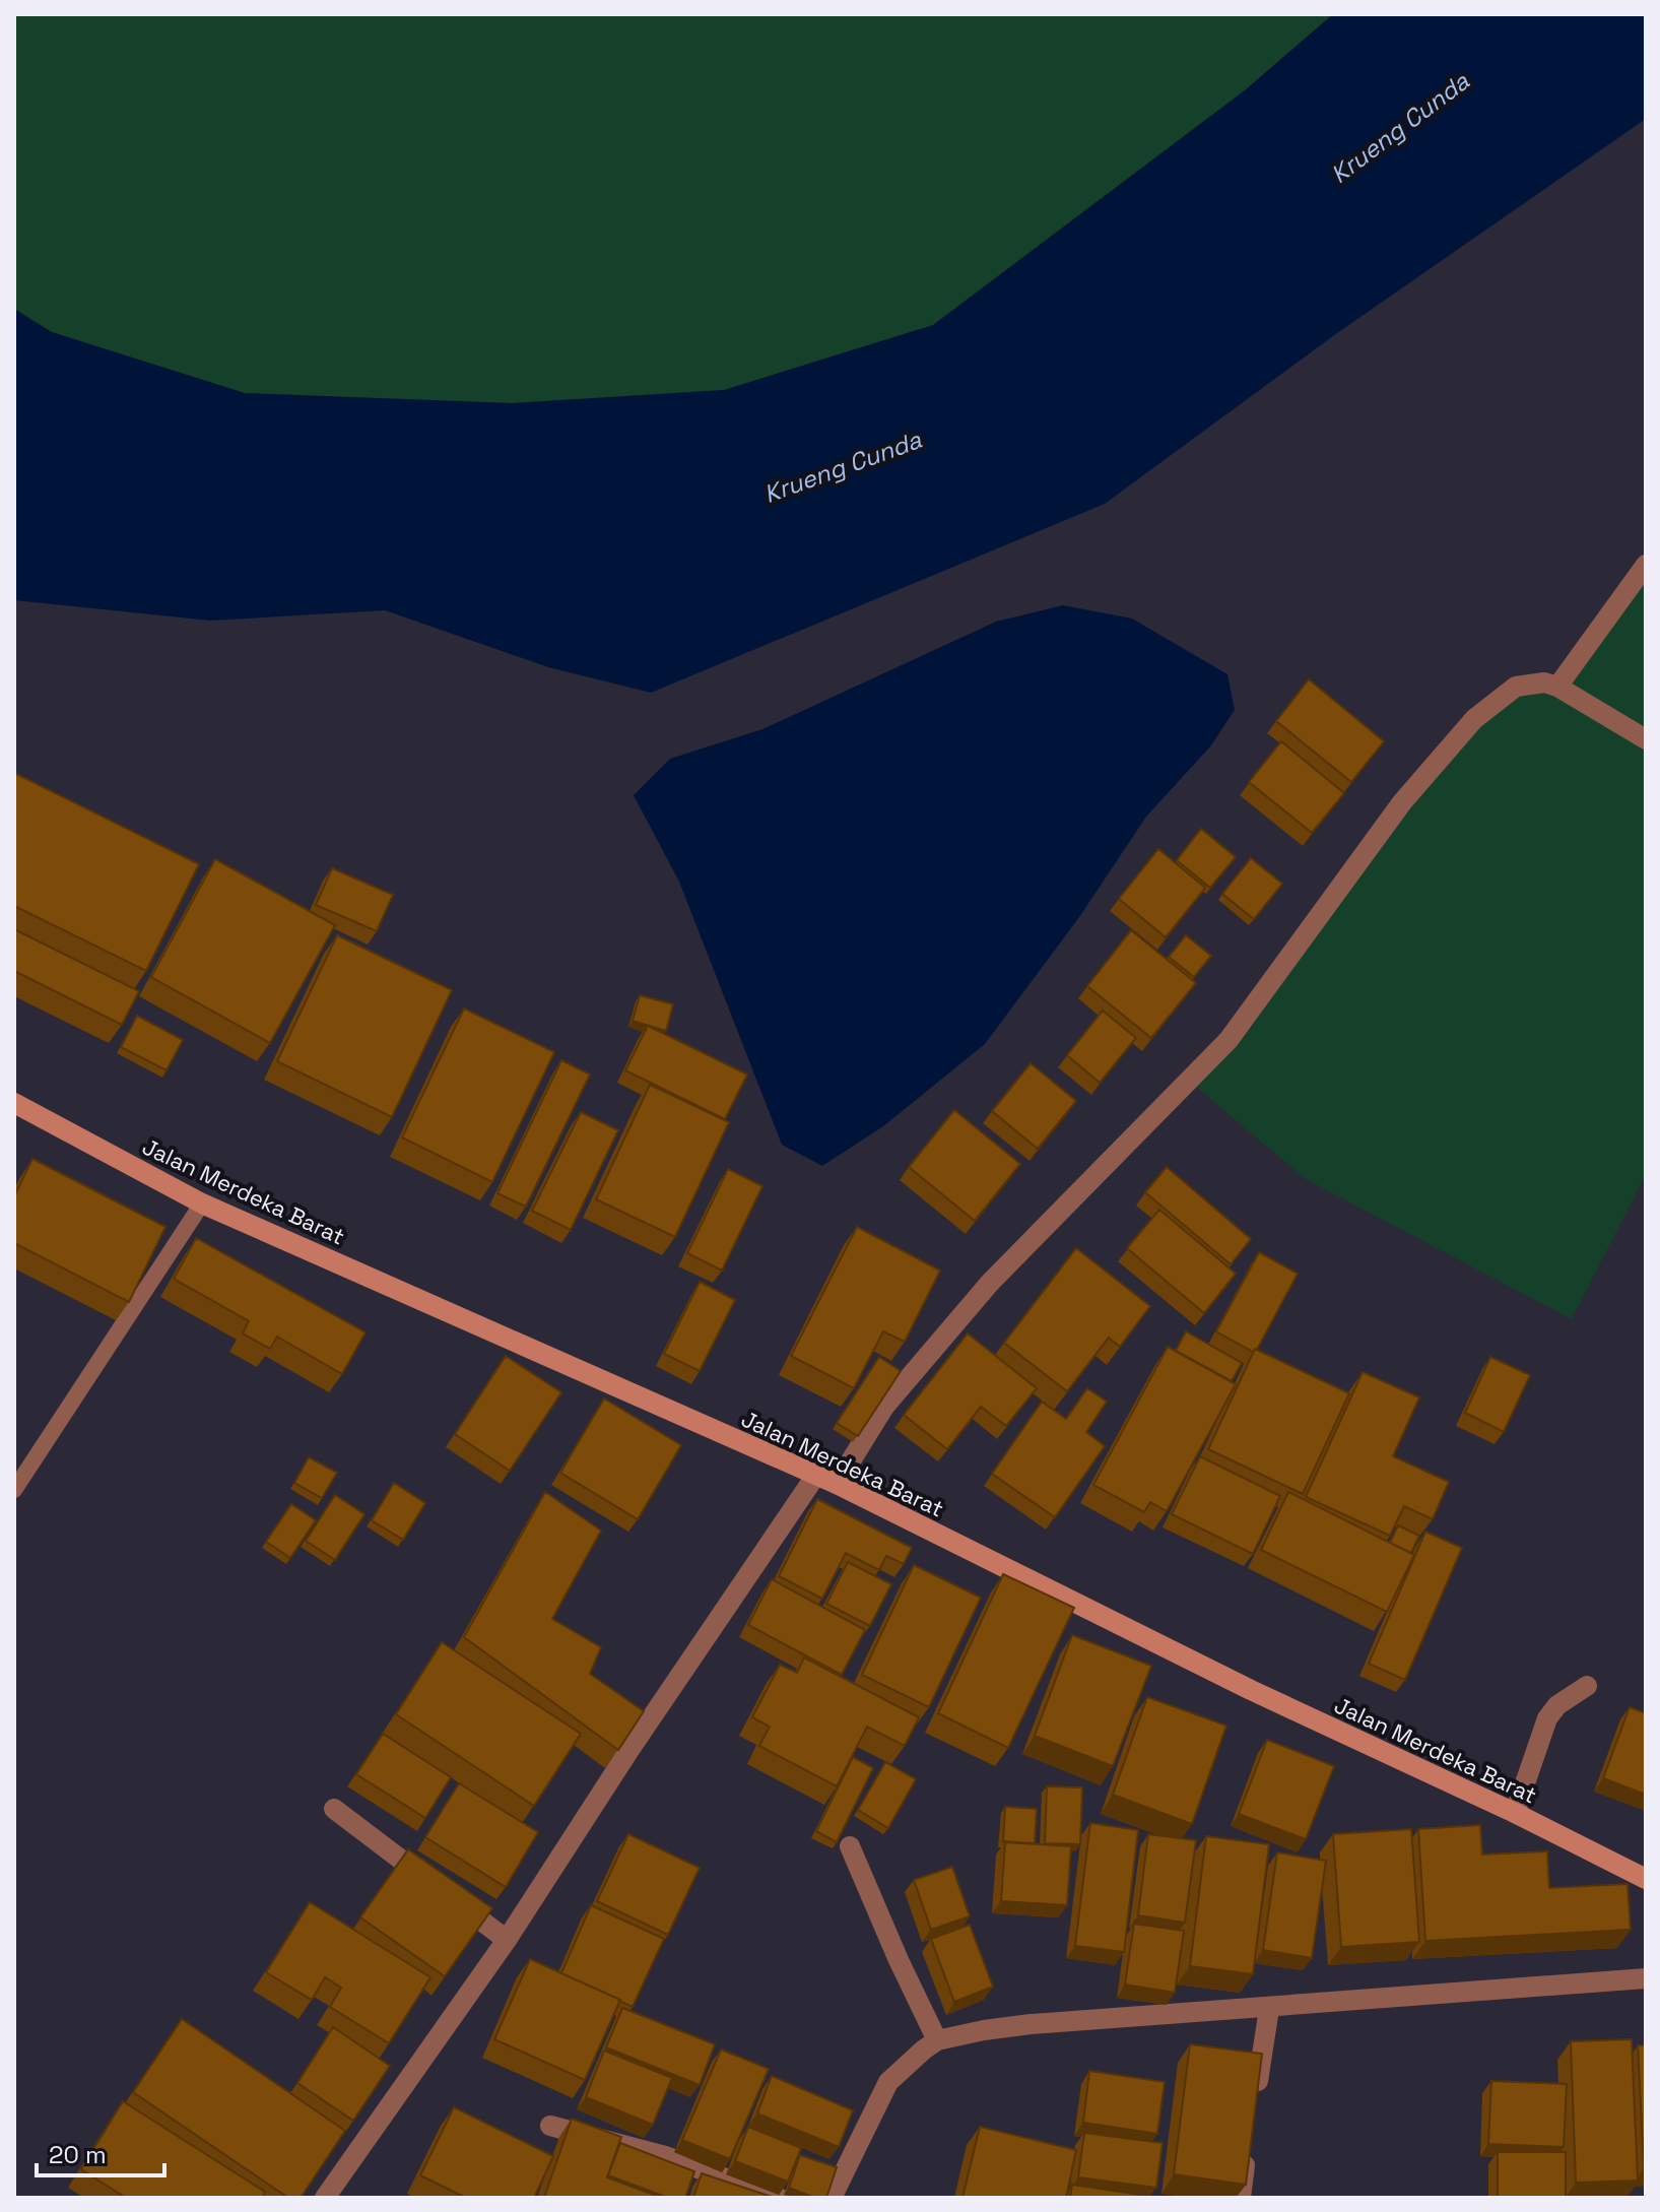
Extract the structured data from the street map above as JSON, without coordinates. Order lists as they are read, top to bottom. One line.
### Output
{"streets":{"main road":["Jalan Merdeka Barat"]},"water":["Krueng Cunda"],"scale_bar":"20 m"}
